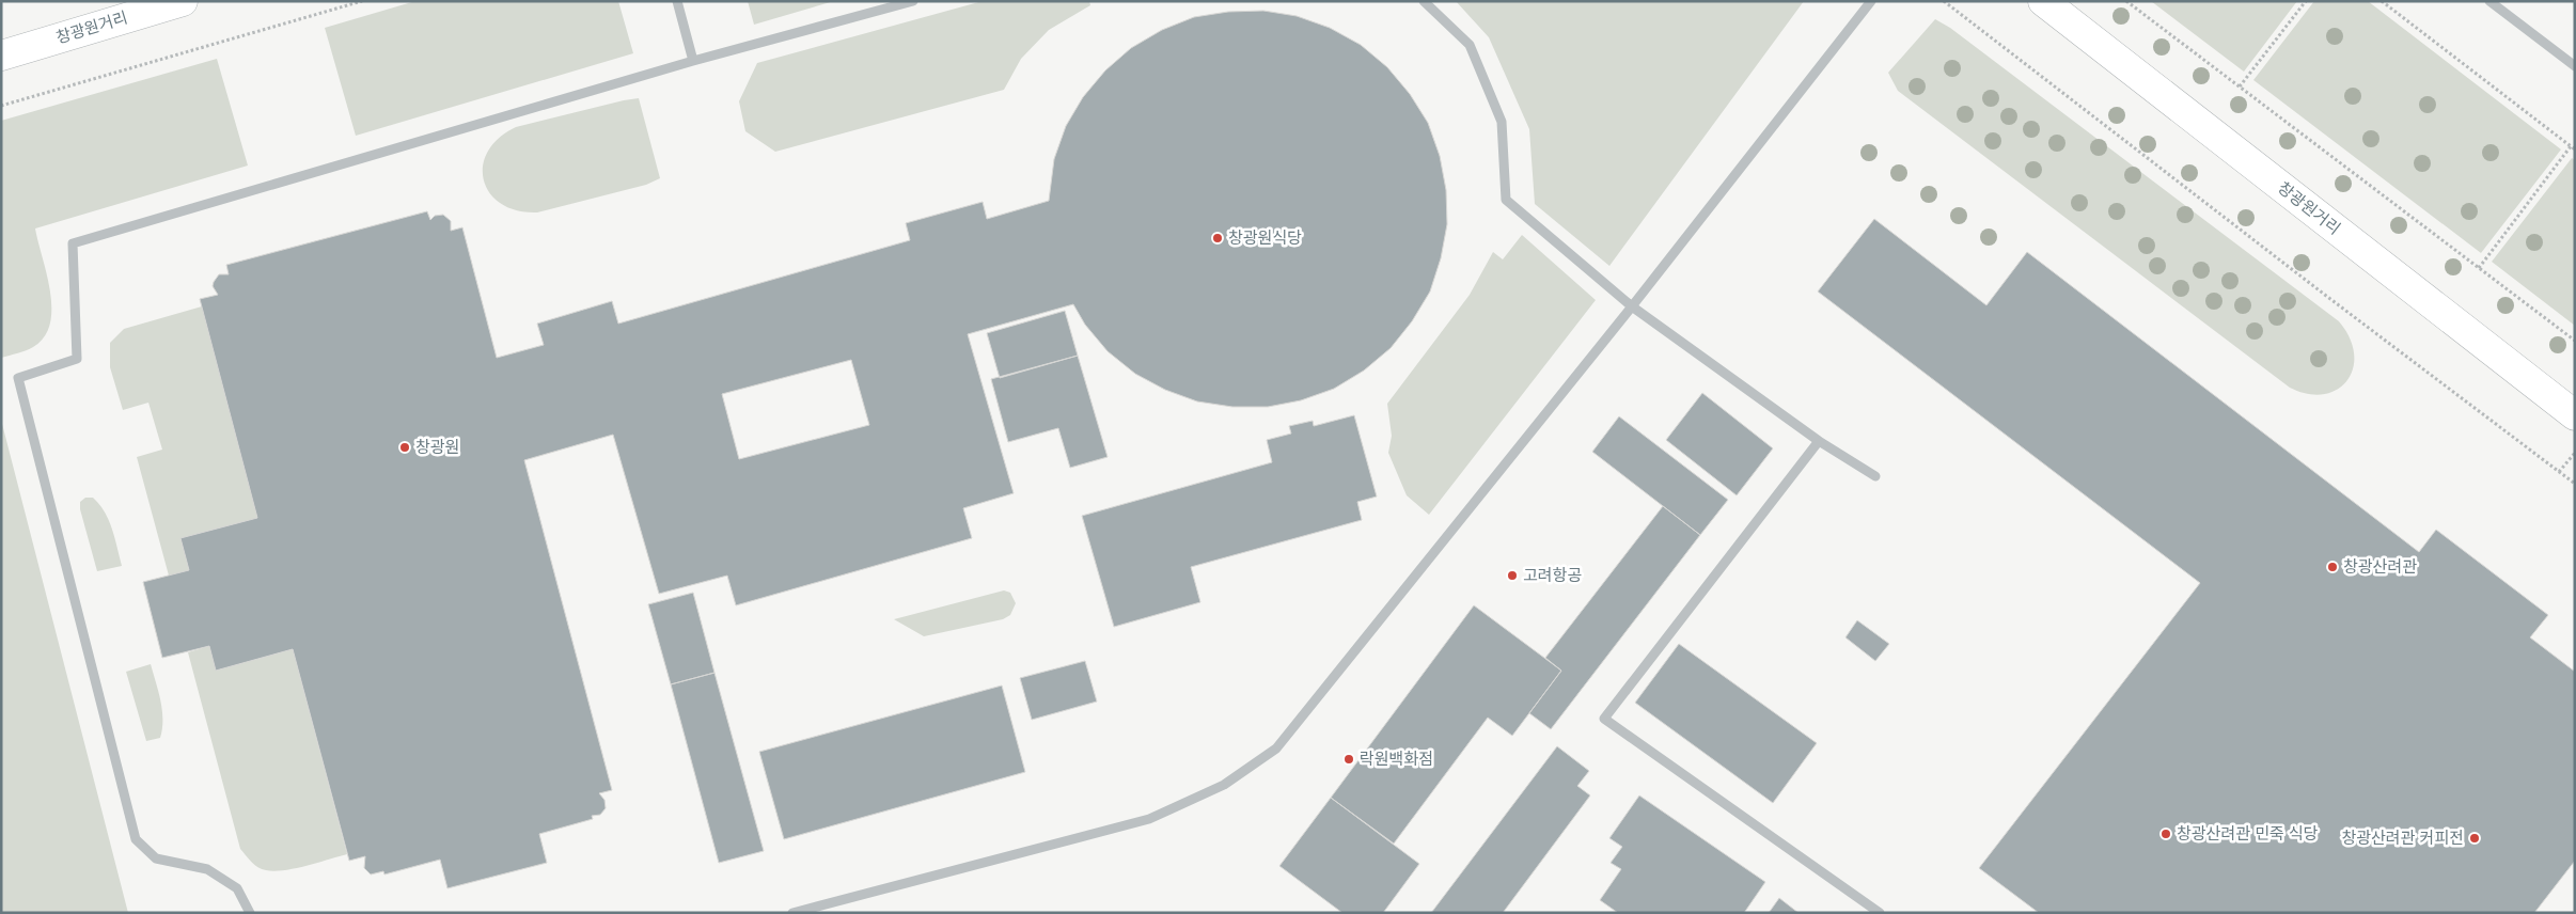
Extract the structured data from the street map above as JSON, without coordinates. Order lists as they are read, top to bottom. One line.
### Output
{"streets":{"main road":["창광원거리"]},"places":["창광원식당","창광원","창광산려관","고려항공","락원백화점","창광산려관 민죽 식당","창광산려관 커피전"]}
